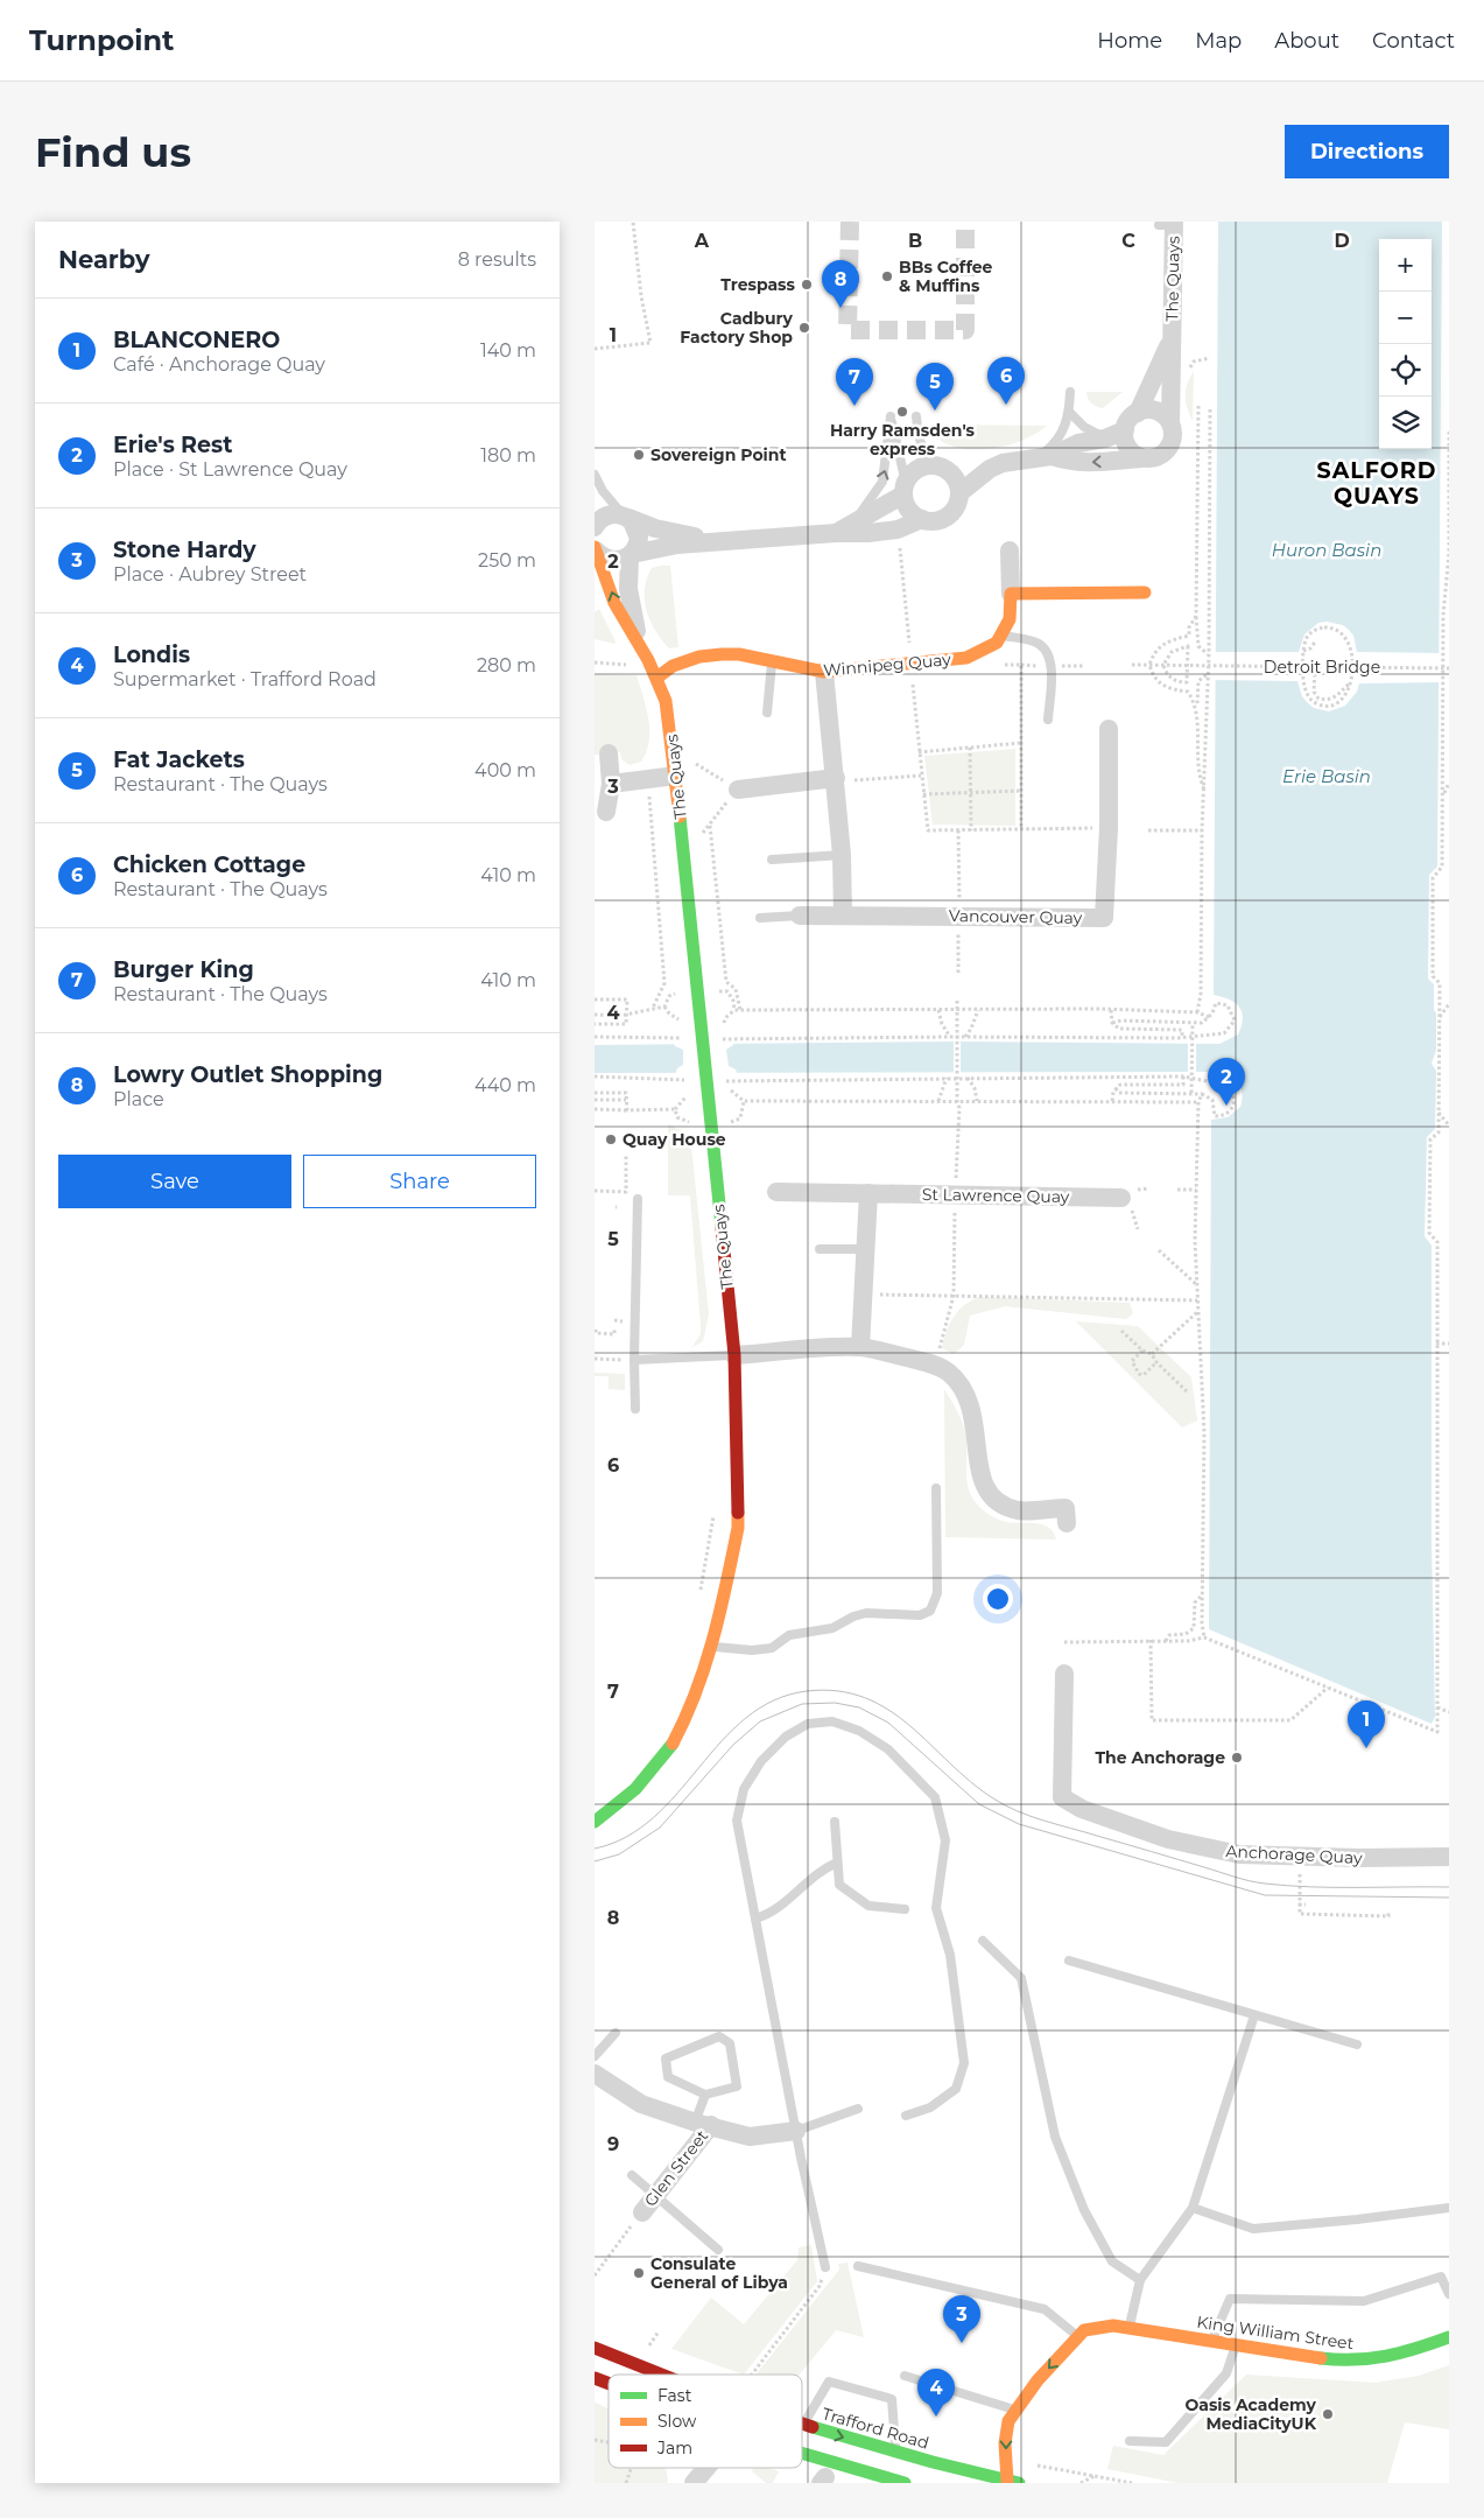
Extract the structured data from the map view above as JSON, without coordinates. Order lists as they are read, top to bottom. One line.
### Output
{"streets":{"main road":["The Quays","Winnipeg Quay","King William Street","Trafford Road"],"street":["Vancouver Quay","St Lawrence Quay","Anchorage Quay","Glen Street"],"path":["Detroit Bridge"]},"crossings":[["The Quays","Winnipeg Quay"]],"districts":["SALFORD QUAYS"],"water":["Huron Basin","Erie Basin"],"places":["BBs Coffee & Muffins","Trespass","Cadbury Factory Shop","Harry Ramsden's express","Sovereign Point","Quay House","The Anchorage","Consulate General of Libya","Oasis Academy MediaCityUK"],"legend":["Fast","Slow","Jam"],"page":{"header":"Turnpoint","nav":["Home","Map","About","Contact"],"buttons":["Directions",["Save","Share"]],"title":"Find us","heading":["Nearby","8 results"],"map_buttons":["+","−"],"pins":["8","6","7","5","2","1","3","4"],"list":[{"mark":"1","name":"BLANCONERO","note":"Café · Anchorage Quay","value":"140 m"},{"mark":"2","name":"Erie's Rest","note":"Place · St Lawrence Quay","value":"180 m"},{"mark":"3","name":"Stone Hardy","note":"Place · Aubrey Street","value":"250 m"},{"mark":"4","name":"Londis","note":"Supermarket · Trafford Road","value":"280 m"},{"mark":"5","name":"Fat Jackets","note":"Restaurant · The Quays","value":"400 m"},{"mark":"6","name":"Chicken Cottage","note":"Restaurant · The Quays","value":"410 m"},{"mark":"7","name":"Burger King","note":"Restaurant · The Quays","value":"410 m"},{"mark":"8","name":"Lowry Outlet Shopping","note":"Place","value":"440 m"}]},"grid":{"columns":["A","B","C","D"],"rows":["1","2","3","4","5","6","7","8","9"]}}
